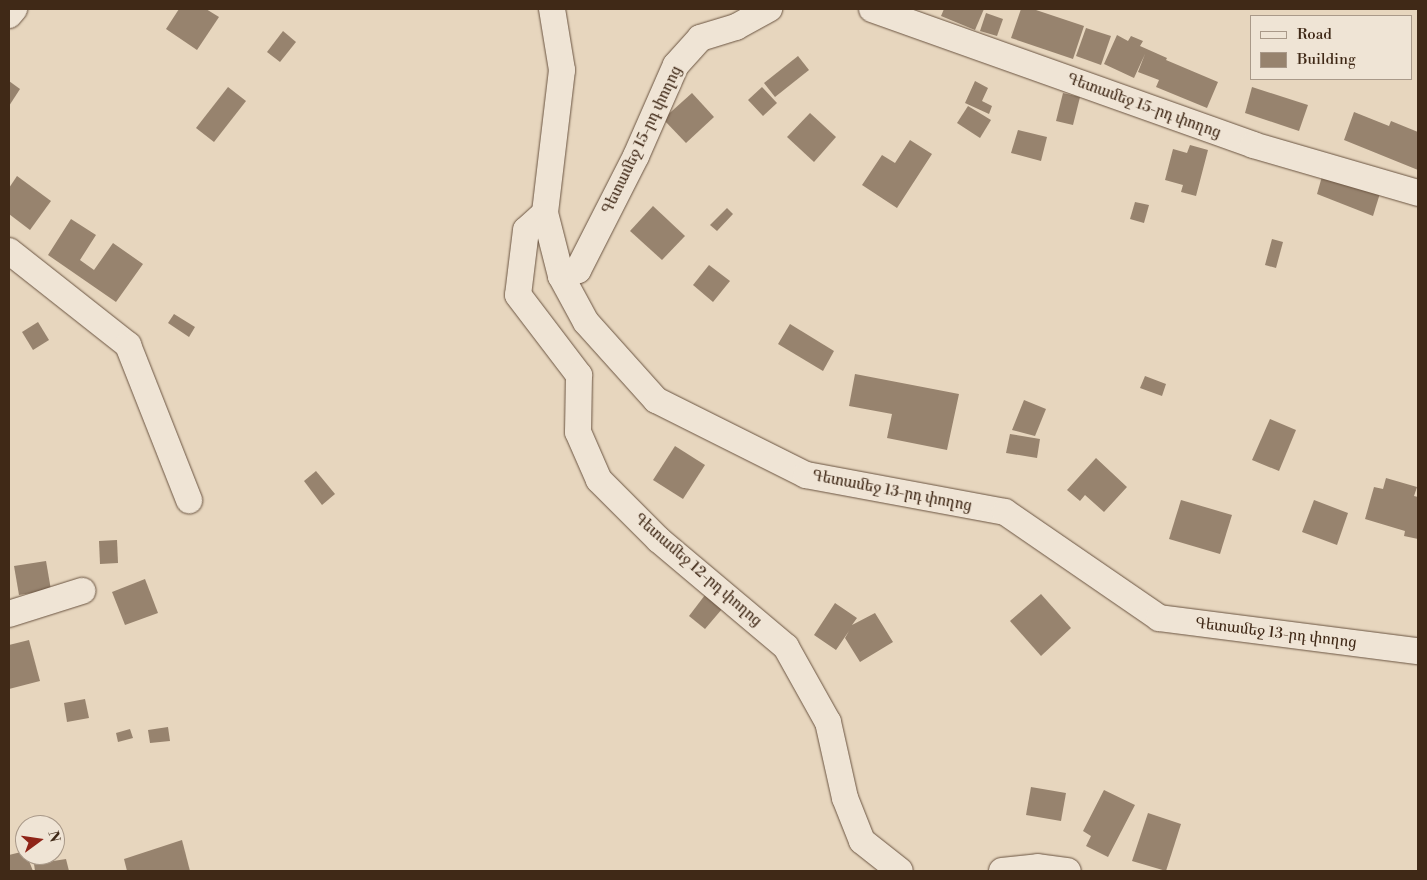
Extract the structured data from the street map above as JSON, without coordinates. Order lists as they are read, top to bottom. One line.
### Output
{"streets":{"street":["Գետամեջ 15-րդ փողոց","Գետամեջ 13-րդ փողոց","Գետամեջ 12-րդ փողոց"]},"crossings":[["Գետամեջ 15-րդ փողոց","Գետամեջ 13-րդ փողոց"],["Գետամեջ 13-րդ փողոց","Գետամեջ 12-րդ փողոց"]],"legend":["Road","Building"],"north":"right"}
